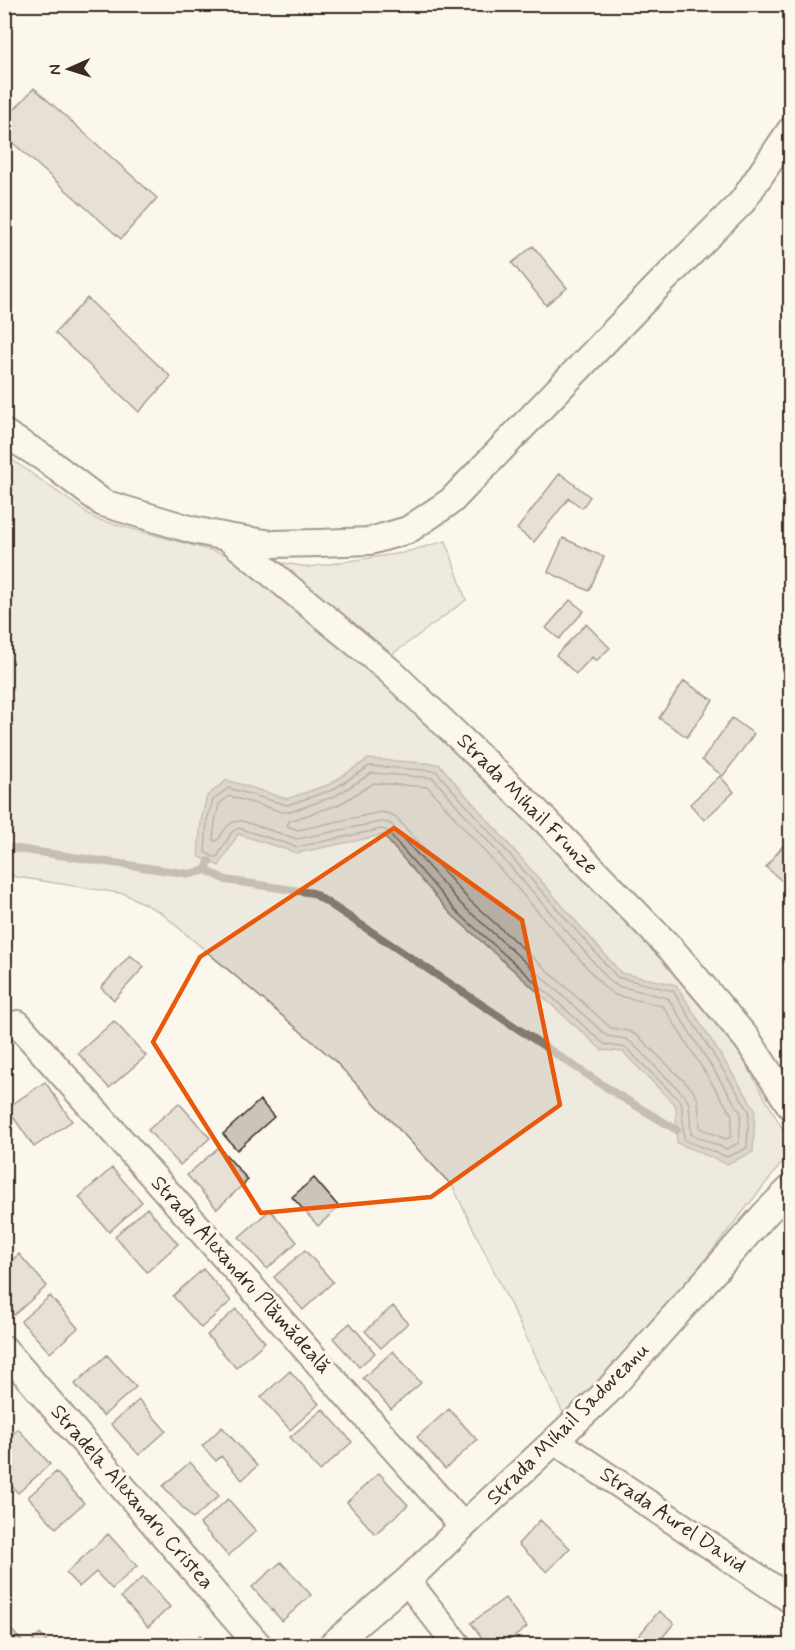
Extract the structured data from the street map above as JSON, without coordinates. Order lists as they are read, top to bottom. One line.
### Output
{"streets":{"street":["Strada Mihail Frunze","Strada Alexandru Plămădeală","Strada Mihail Sadoveanu","Stradela Alexandru Cristea","Strada Aurel David"]},"crossings":[["Strada Alexandru Plămădeală","Strada Mihail Sadoveanu"],["Strada Mihail Sadoveanu","Strada Aurel David"]],"north":"left"}
